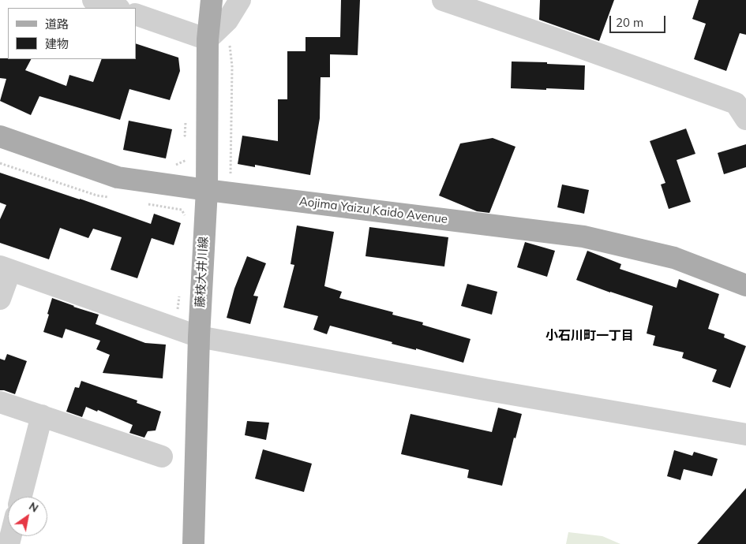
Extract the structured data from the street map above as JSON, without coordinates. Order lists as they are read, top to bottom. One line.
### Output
{"streets":{"main road":["Aojima Yaizu Kaido Avenue","藤枝大井川線"]},"crossings":[["Aojima Yaizu Kaido Avenue","藤枝大井川線"]],"districts":["小石川町一丁目"],"legend":["道路","建物"],"scale_bar":"20 m","north":"top right"}
